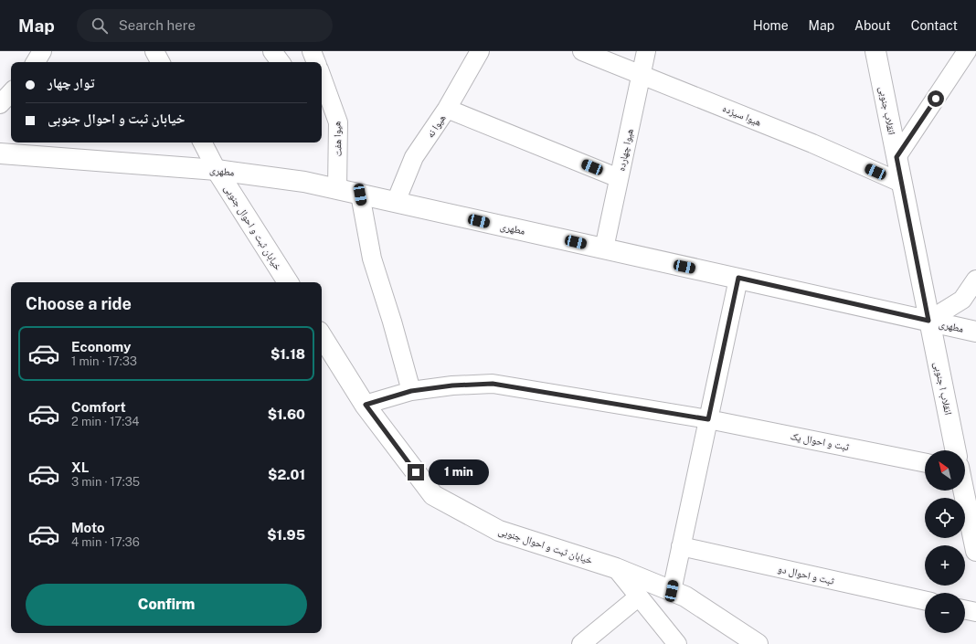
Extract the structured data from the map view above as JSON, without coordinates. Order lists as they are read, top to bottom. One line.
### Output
{"streets":{"main road":["انقلاب جنوبی","مطهری","خیابان ثبت و احوال جنوبی","انقلاب ا جنوبی"],"street":["هیوا سیزده","هیوا نه","هیوا هفت","هیوا چهارده","ثبت و احوال یک","ثبت و احوال دو"]},"crossings":[["انقلاب جنوبی","هیوا سیزده"],["انقلاب جنوبی","مطهری"],["انقلاب جنوبی","انقلاب ا جنوبی"],["هیوا سیزده","هیوا چهارده"],["هیوا نه","مطهری"],["هیوا هفت","مطهری"],["هیوا چهارده","مطهری"],["مطهری","خیابان ثبت و احوال جنوبی"],["مطهری","انقلاب ا جنوبی"],["خیابان ثبت و احوال جنوبی","ثبت و احوال یک"]],"north":"top left","page":{"header":"Map","search":"Search here","nav":["Home","Map","About","Contact"],"banner":["توار چهار","خیابان ثبت و احوال جنوبی"],"heading":"Choose a ride","list":[{"name":"Economy","note":"1 min · 17:33","value":"$1.18"},{"name":"Comfort","note":"2 min · 17:34","value":"$1.60"},{"name":"XL","note":"3 min · 17:35","value":"$2.01"},{"name":"Moto","note":"4 min · 17:36","value":"$1.95"}],"map_buttons":["+","−"],"bubble":"1 min","buttons":"Confirm"}}
